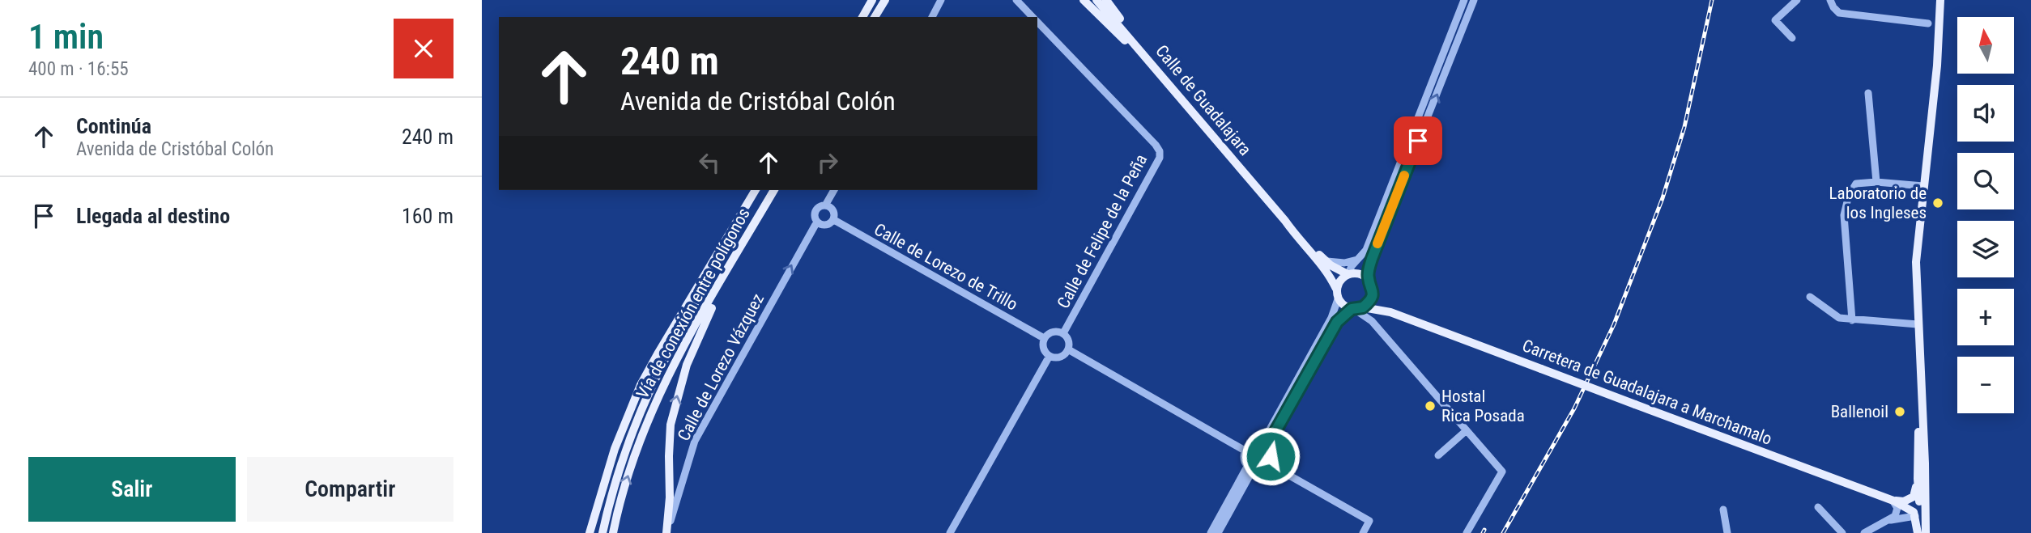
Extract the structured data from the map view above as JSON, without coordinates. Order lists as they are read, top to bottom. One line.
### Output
{"streets":{"main road":["Calle de Guadalajara","Vía de conexión entre polígonos","Carretera de Guadalajara a Marchamalo"],"street":["Calle de Felipe de la Peña","Calle de Lorezo de Trillo","Calle de Lorezo Vázquez"]},"crossings":[["Calle de Guadalajara","Carretera de Guadalajara a Marchamalo"],["Calle de Felipe de la Peña","Calle de Lorezo de Trillo"],["Calle de Lorezo de Trillo","Calle de Lorezo Vázquez"]],"one_way":["Calle de Lorezo Vázquez"],"places":["Laboratorio de los Ingleses","Hostal Rica Posada","Ballenoil"],"north":"top","page":{"heading":["1 min","400 m · 16:55"],"map_buttons":["+","−"],"turn":["240 m","Avenida de Cristóbal Colón"],"list":[{"name":"Continúa","note":"Avenida de Cristóbal Colón","value":"240 m"},{"name":"Llegada al destino","value":"160 m"}],"buttons":["Salir","Compartir"]}}
